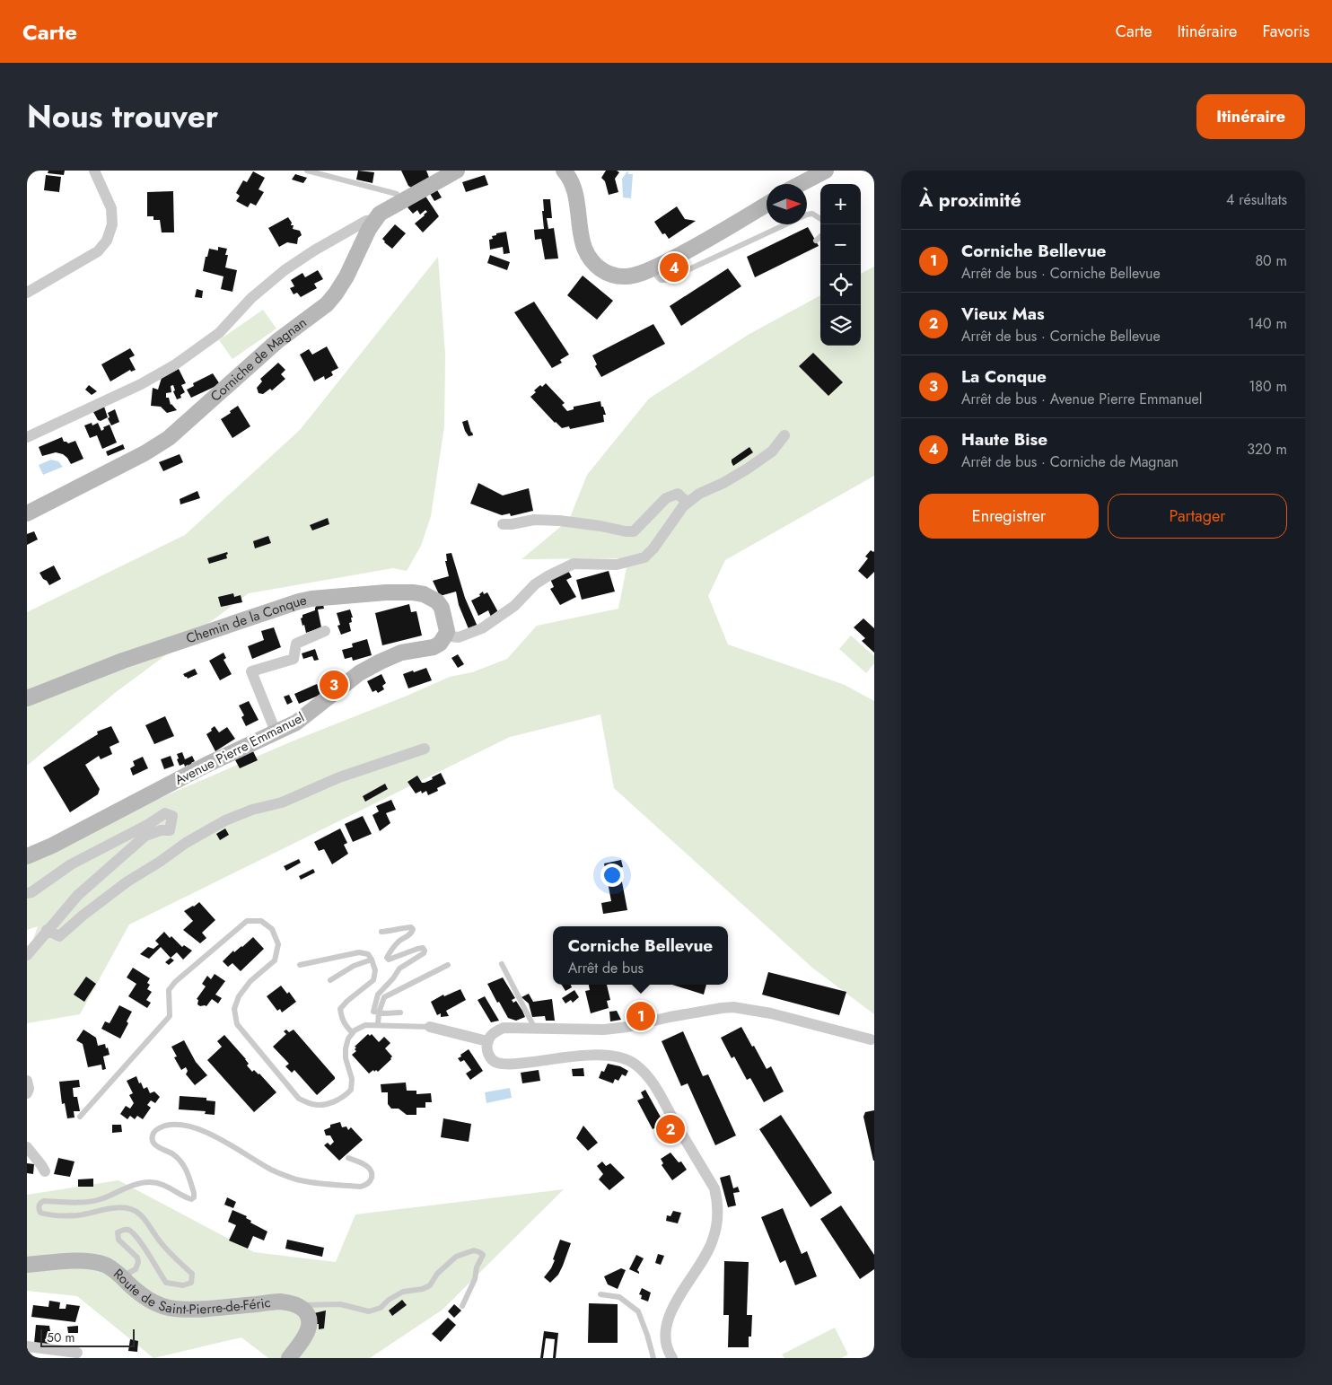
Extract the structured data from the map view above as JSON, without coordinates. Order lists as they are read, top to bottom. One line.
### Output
{"streets":{"street":["Corniche de Magnan","Chemin de la Conque","Avenue Pierre Emmanuel","Route de Saint-Pierre-de-Féric"]},"crossings":[["Chemin de la Conque","Avenue Pierre Emmanuel"]],"scale_bar":"50 m","north":"right","page":{"header":"Carte","nav":["Carte","Itinéraire","Favoris"],"title":"Nous trouver","buttons":["Itinéraire",["Enregistrer","Partager"]],"heading":["À proximité","4 résultats"],"map_buttons":["+","−"],"list":[{"mark":"1","name":"Corniche Bellevue","note":"Arrêt de bus · Corniche Bellevue","value":"80 m"},{"mark":"2","name":"Vieux Mas","note":"Arrêt de bus · Corniche Bellevue","value":"140 m"},{"mark":"3","name":"La Conque","note":"Arrêt de bus · Avenue Pierre Emmanuel","value":"180 m"},{"mark":"4","name":"Haute Bise","note":"Arrêt de bus · Corniche de Magnan","value":"320 m"}],"pins":["4","3","1","2"],"popup":["Corniche Bellevue","Arrêt de bus"],"scale":"50 m"}}
